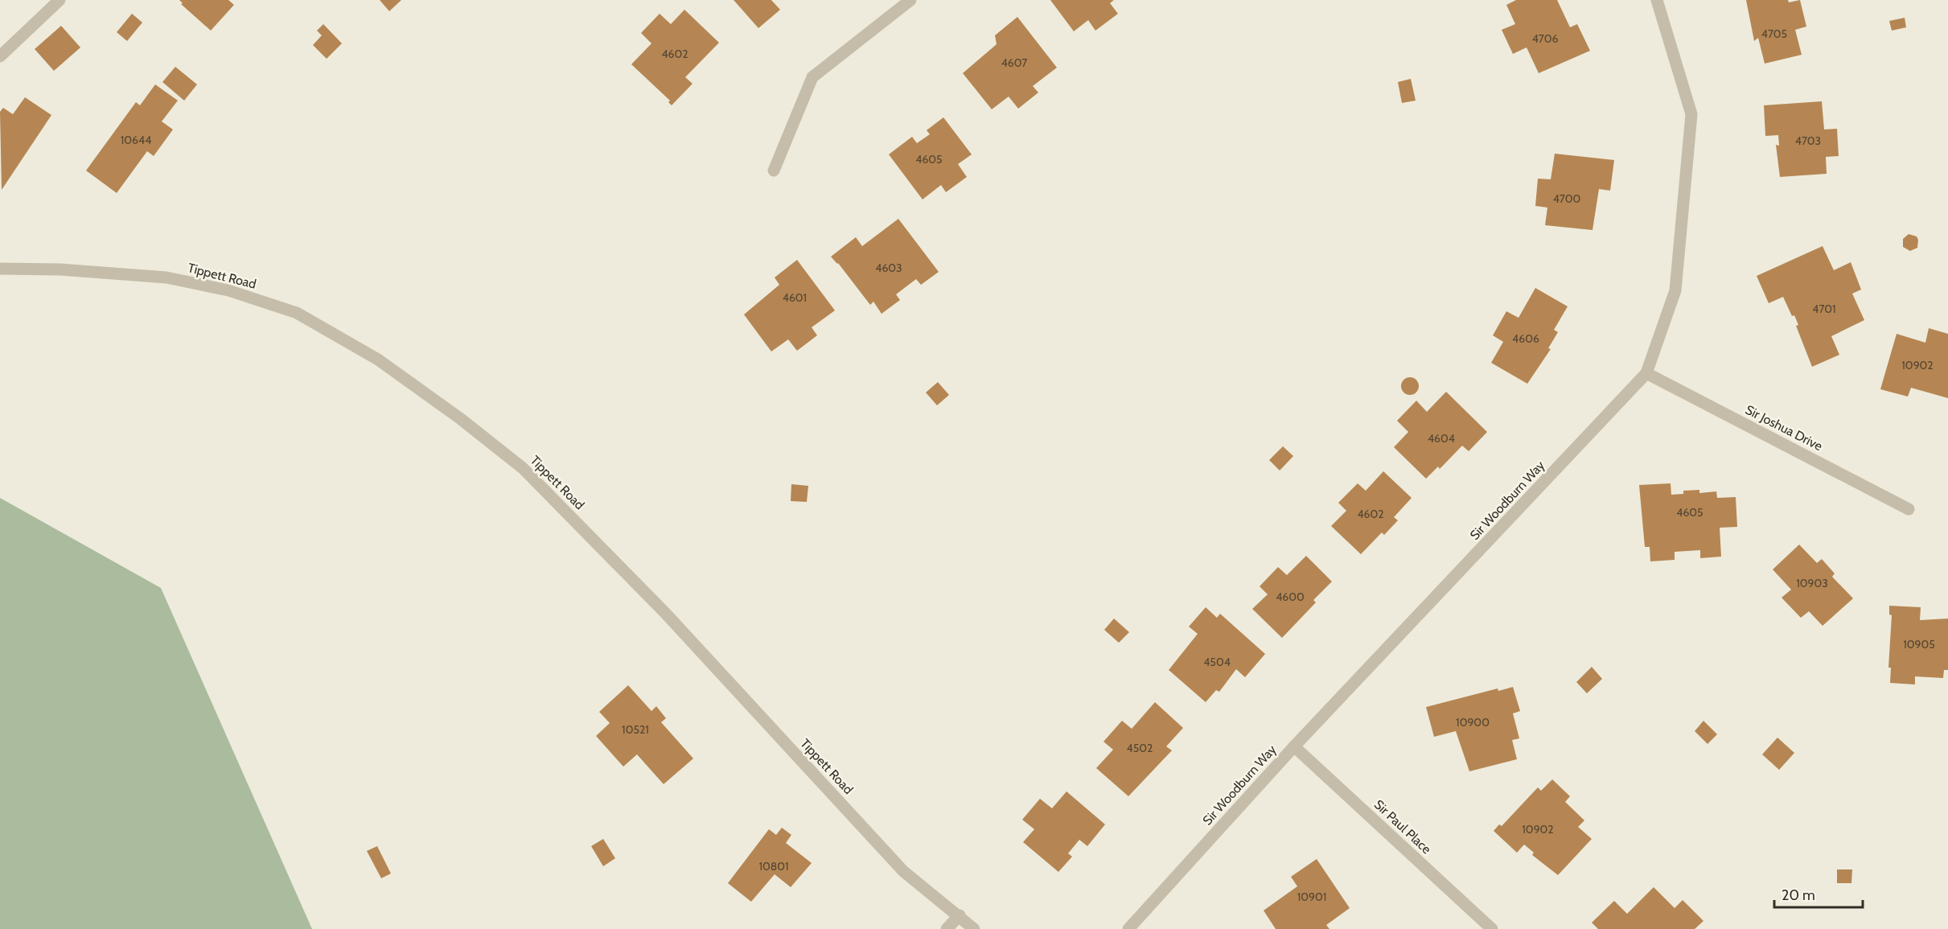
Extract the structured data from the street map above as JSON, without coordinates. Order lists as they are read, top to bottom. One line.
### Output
{"streets":{"street":["Tippett Road","Sir Joshua Drive","Sir Woodburn Way","Sir Paul Place"]},"crossings":[["Sir Joshua Drive","Sir Woodburn Way"],["Sir Woodburn Way","Sir Paul Place"]],"house_numbers":["4705","4706","4602","4607","10644","4703","4605","4700","4603","4601","4701","4606","10902","4604","4605","4602","10903","4600","10905","4504","10900","10521","4502","10902","10801","10901"],"scale_bar":"20 m"}
